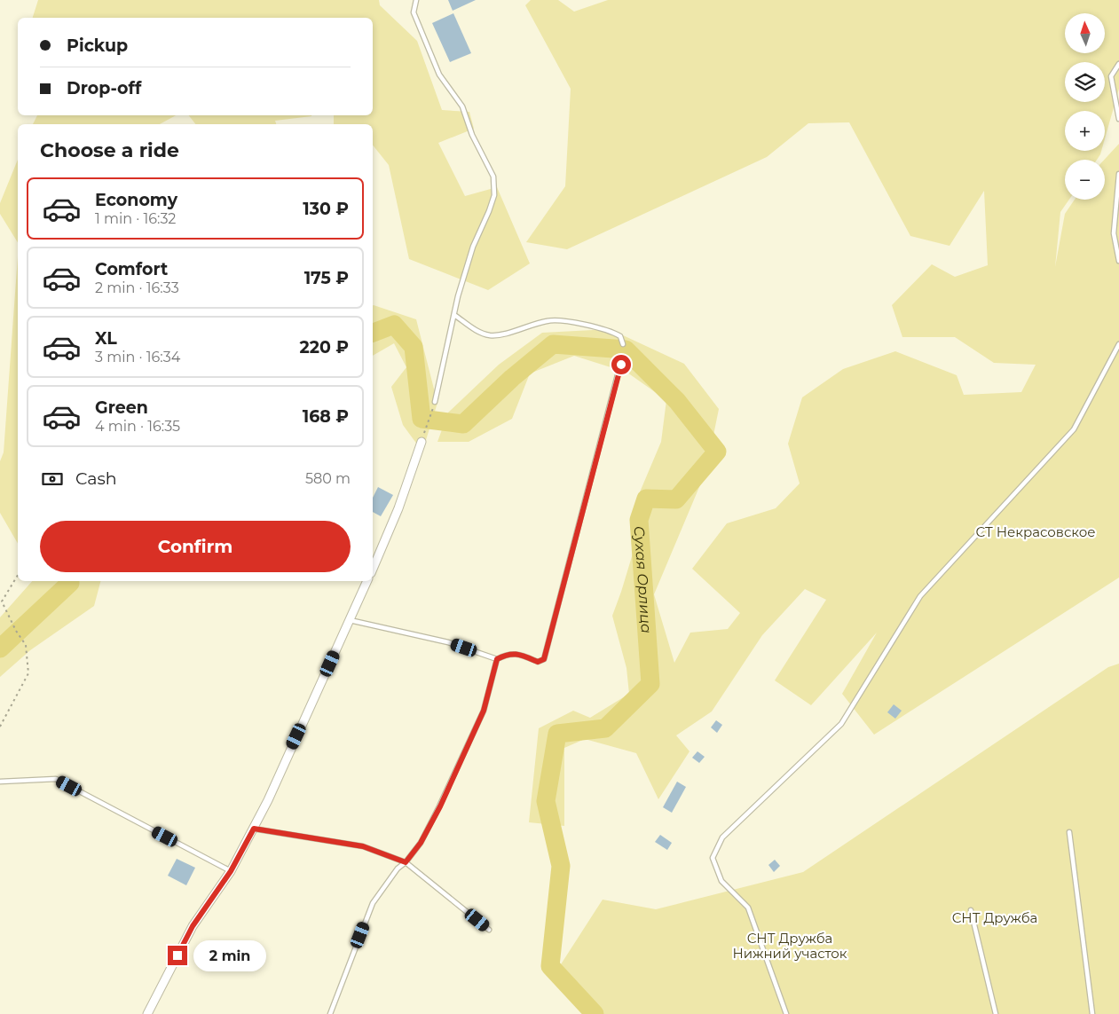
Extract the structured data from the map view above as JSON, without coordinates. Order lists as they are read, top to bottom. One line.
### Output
{"water":["Сухая Орлица"],"parks":["СТ Некрасовское","СНТ Дружба","СНТ Дружба Нижний участок"],"north":"top","page":{"map_buttons":["+","−"],"banner":["Pickup","Drop-off"],"heading":"Choose a ride","list":[{"name":"Economy","note":"1 min · 16:32","value":"130 ₽"},{"name":"Comfort","note":"2 min · 16:33","value":"175 ₽"},{"name":"XL","note":"3 min · 16:34","value":"220 ₽"},{"name":"Green","note":"4 min · 16:35","value":"168 ₽"}],"pay":["Cash","580 m"],"buttons":"Confirm","bubble":"2 min"}}
